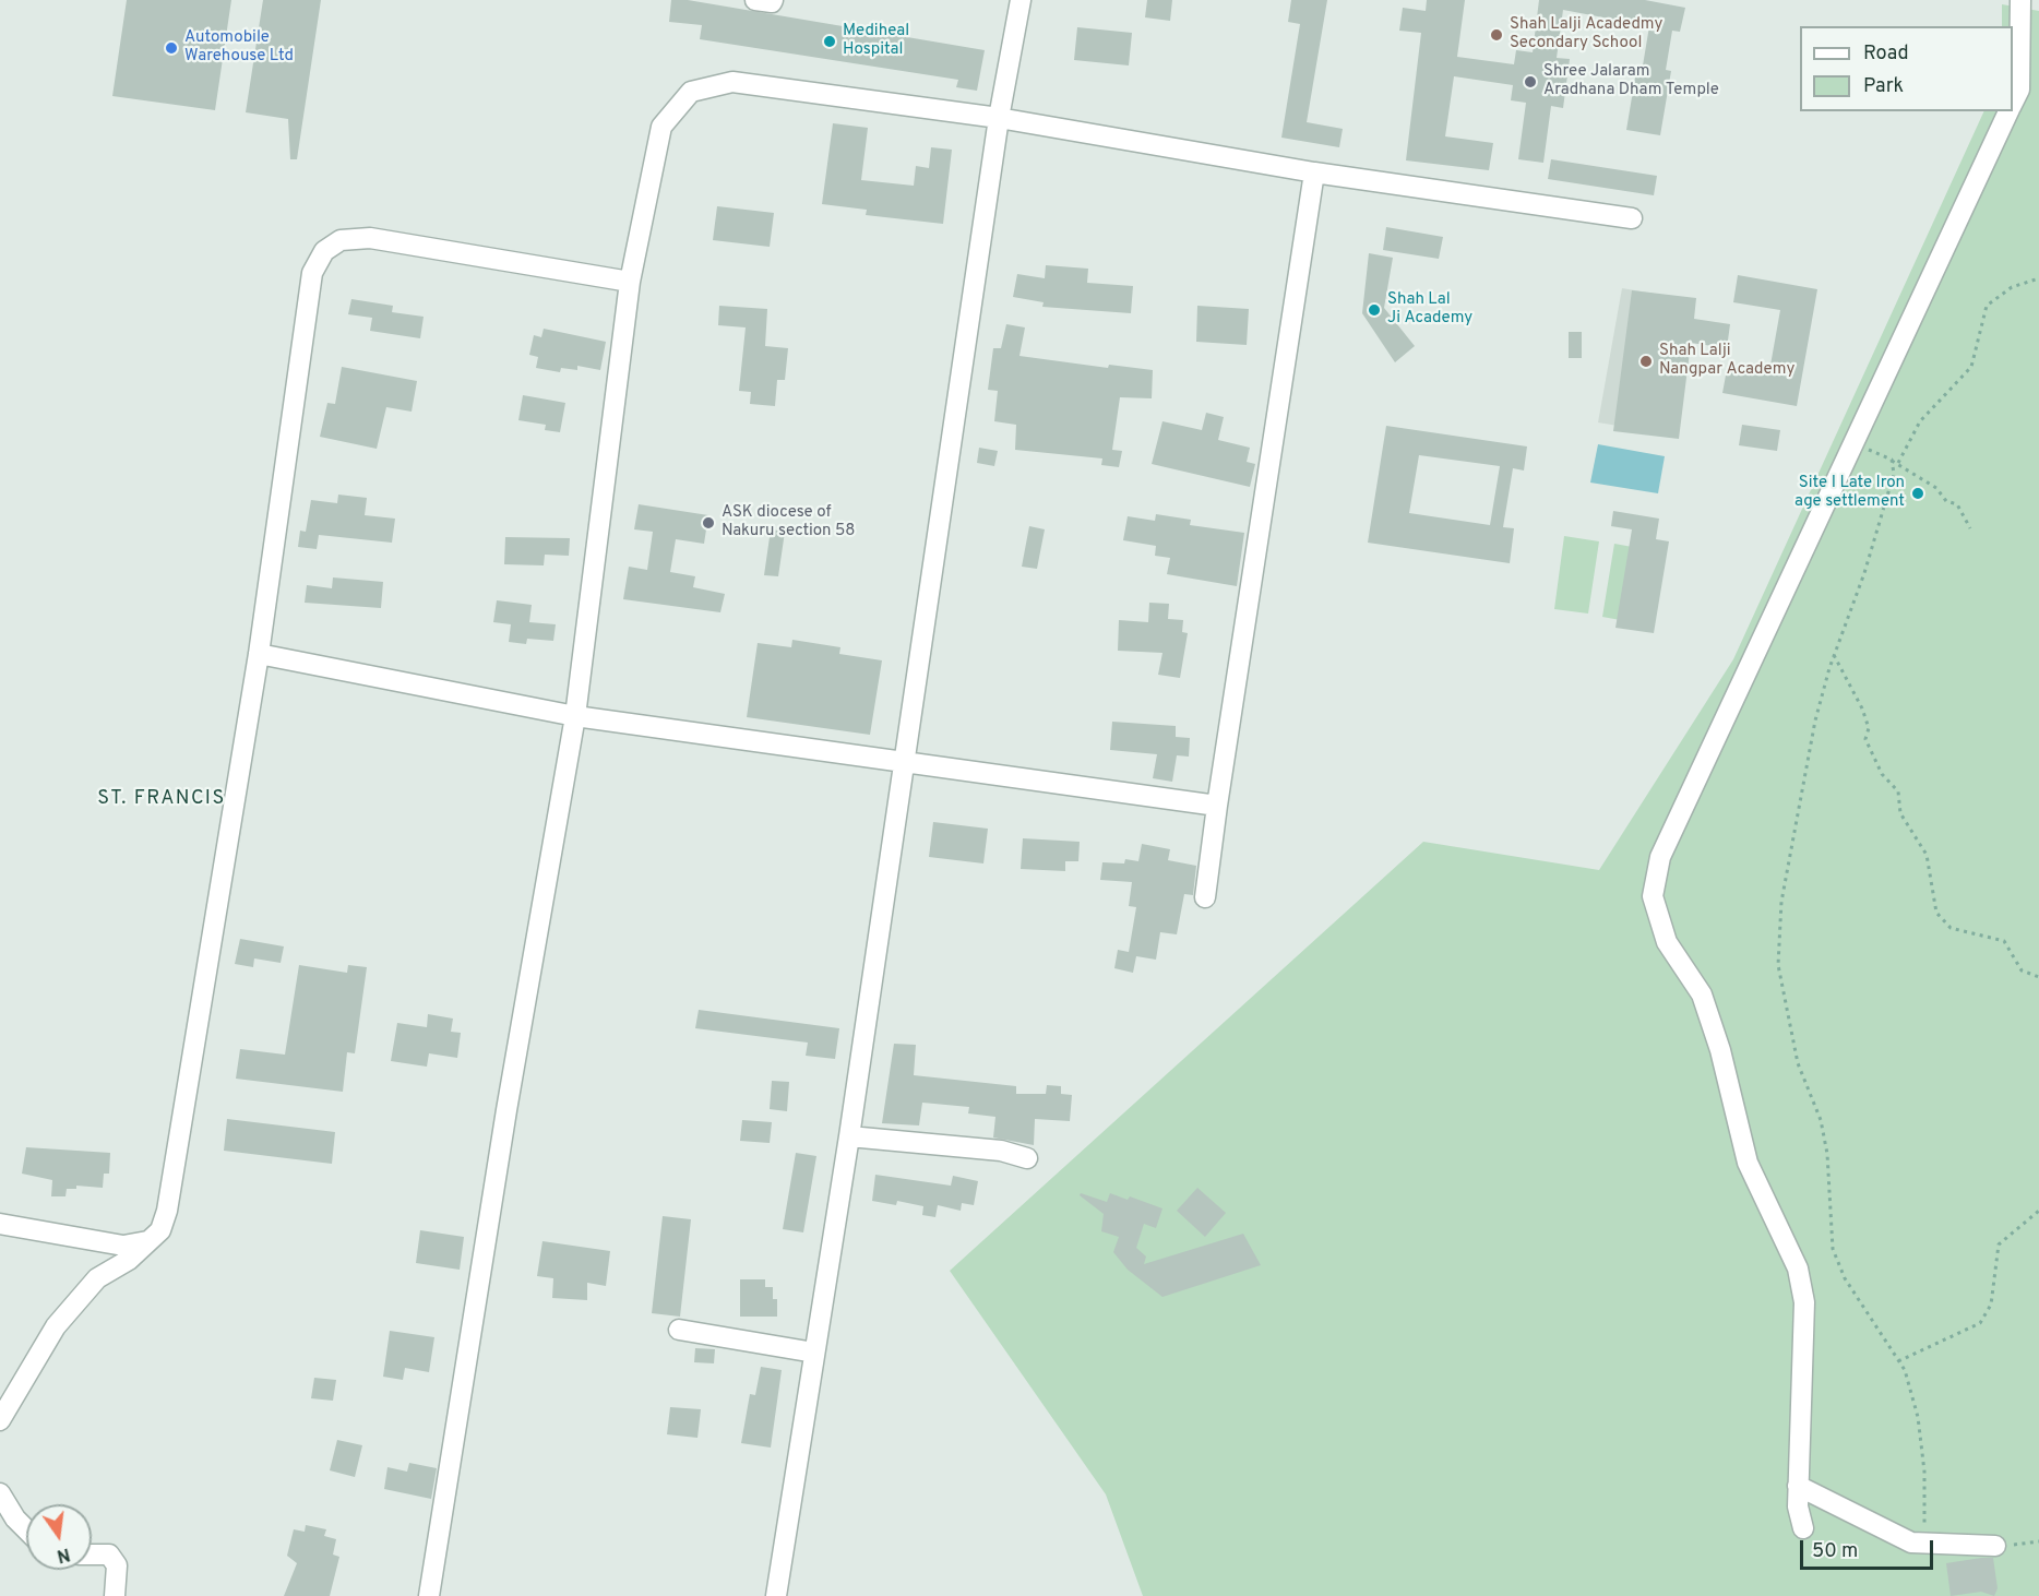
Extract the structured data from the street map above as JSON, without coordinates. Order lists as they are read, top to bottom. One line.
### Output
{"districts":["ST. FRANCIS"],"places":["Shah Lalji Acadedmy Secondary School","Mediheal Hospital","Automobile Warehouse Ltd","Shree Jalaram Aradhana Dham Temple","Shah Lal Ji Academy","Shah Lalji Nangpar Academy","Site I Late Iron age settlement","ASK diocese of Nakuru section 58"],"legend":["Road","Park"],"scale_bar":"50 m","north":"bottom"}
